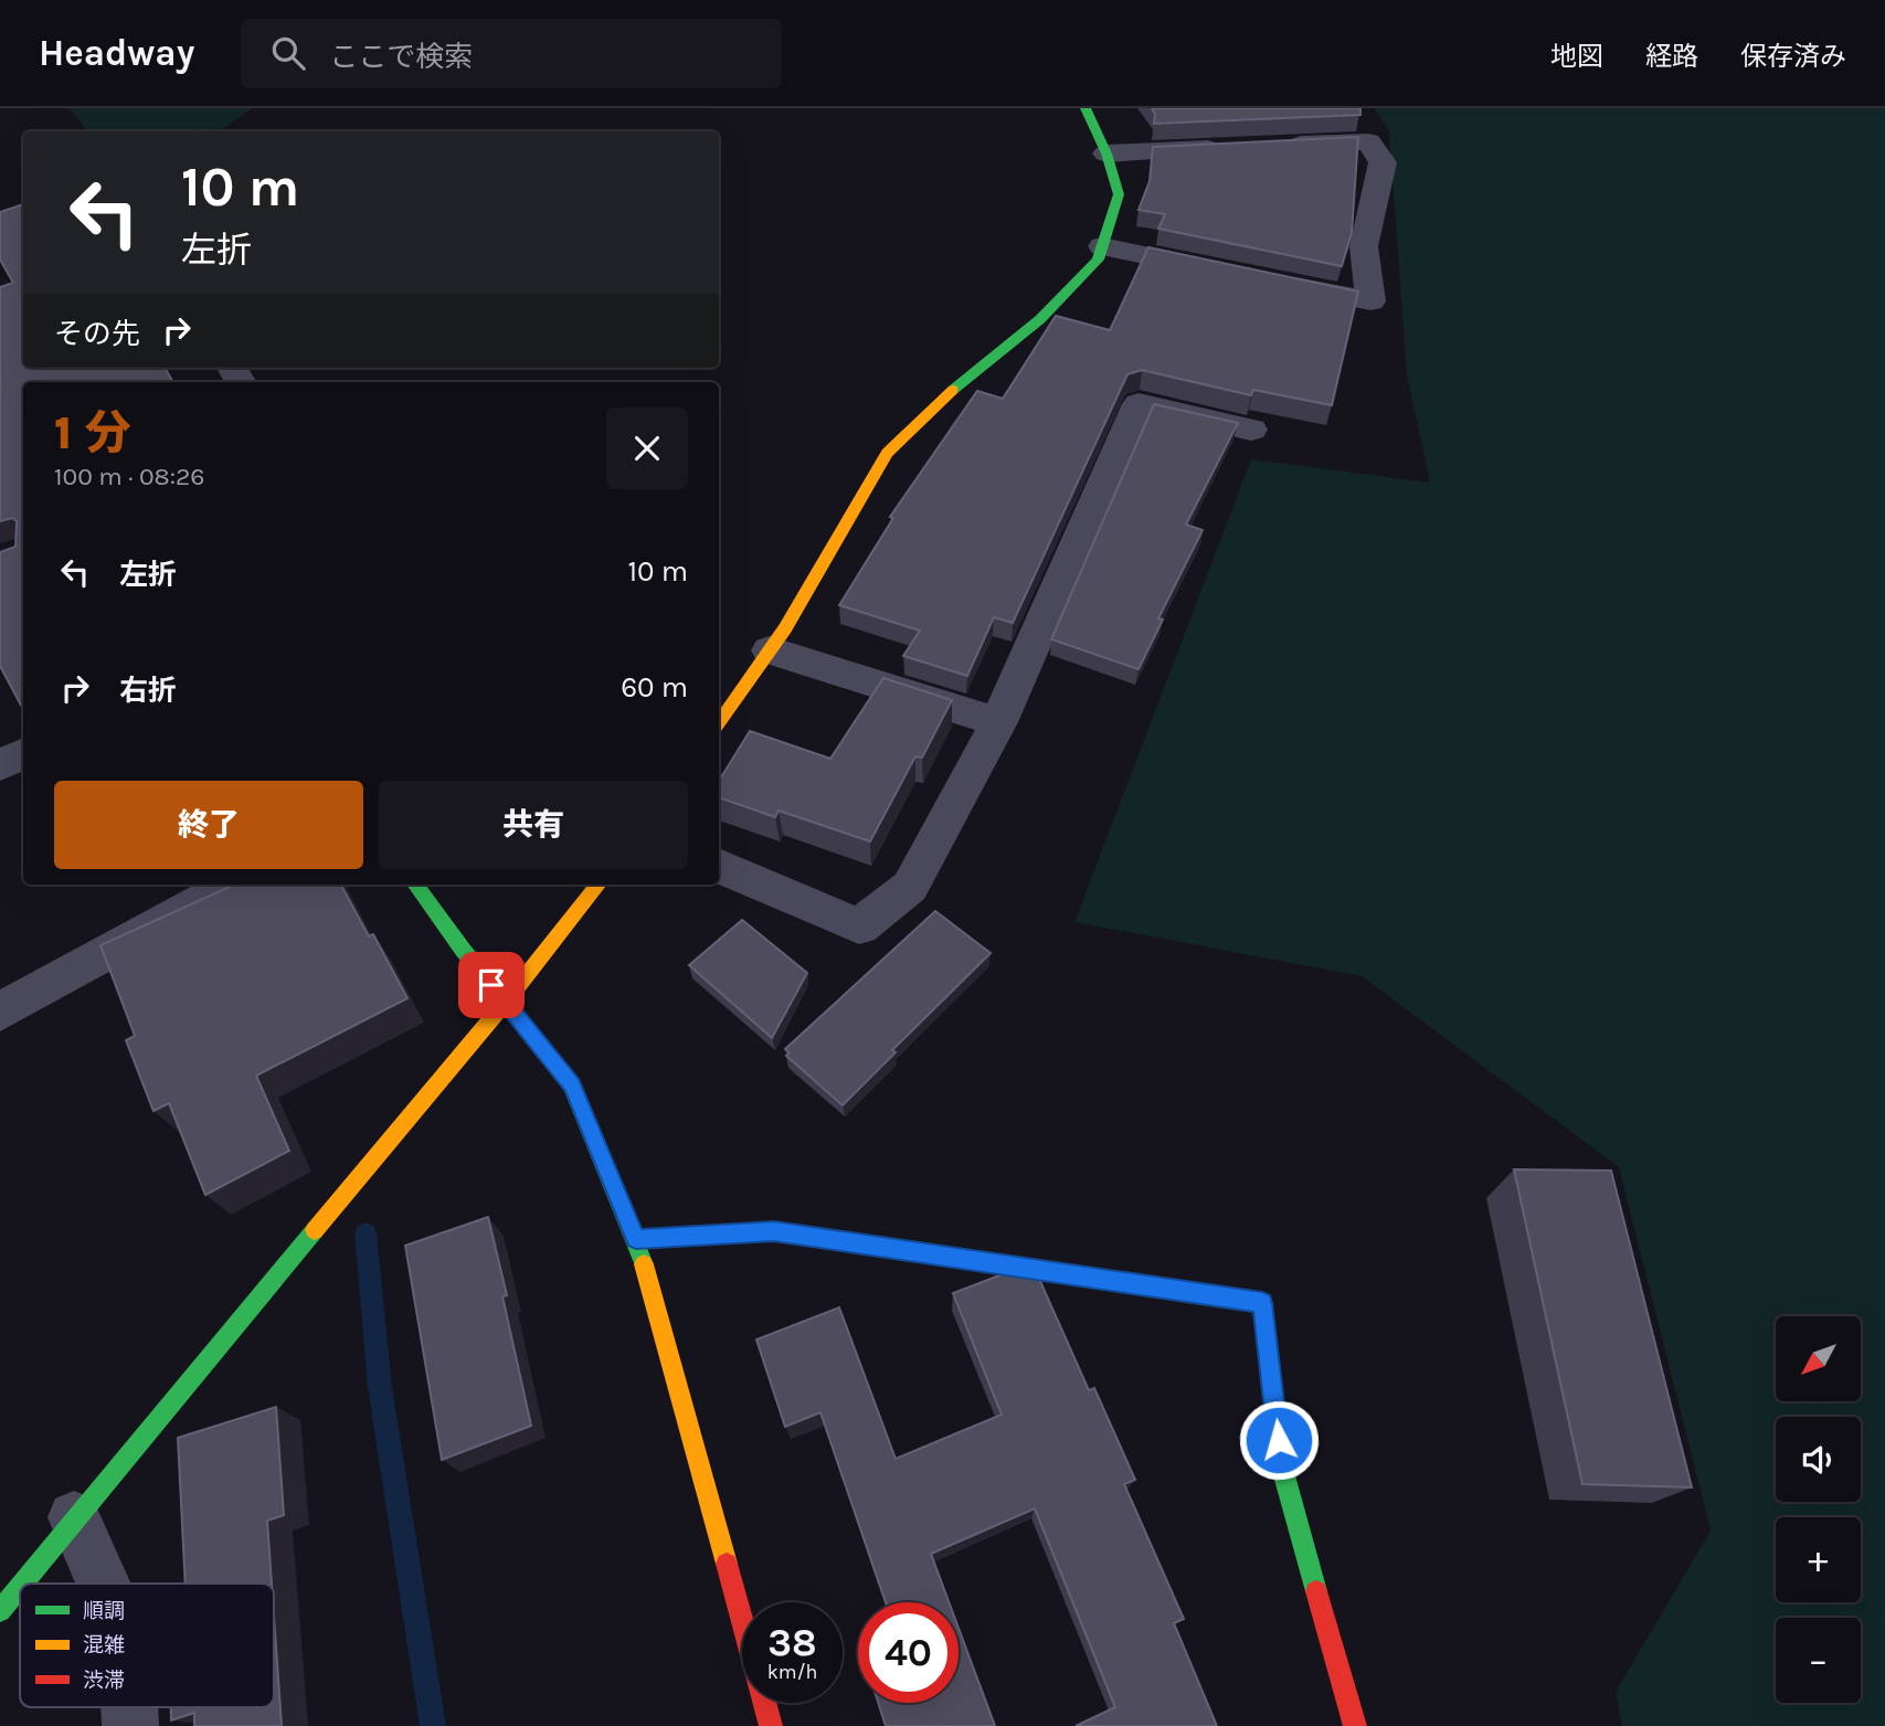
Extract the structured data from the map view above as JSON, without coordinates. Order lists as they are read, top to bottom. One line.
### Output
{"legend":["順調","混雑","渋滞"],"north":"bottom left","page":{"header":"Headway","search":"ここで検索","nav":["地図","経路","保存済み"],"turn":["10 m","左折"],"then":"その先","heading":["1 分","100 m · 08:26"],"list":[{"name":"左折","value":"10 m"},{"name":"右折","value":"60 m"}],"buttons":["終了","共有"],"map_buttons":["+","−"],"speed":"38 km/h","limit":"40"}}
